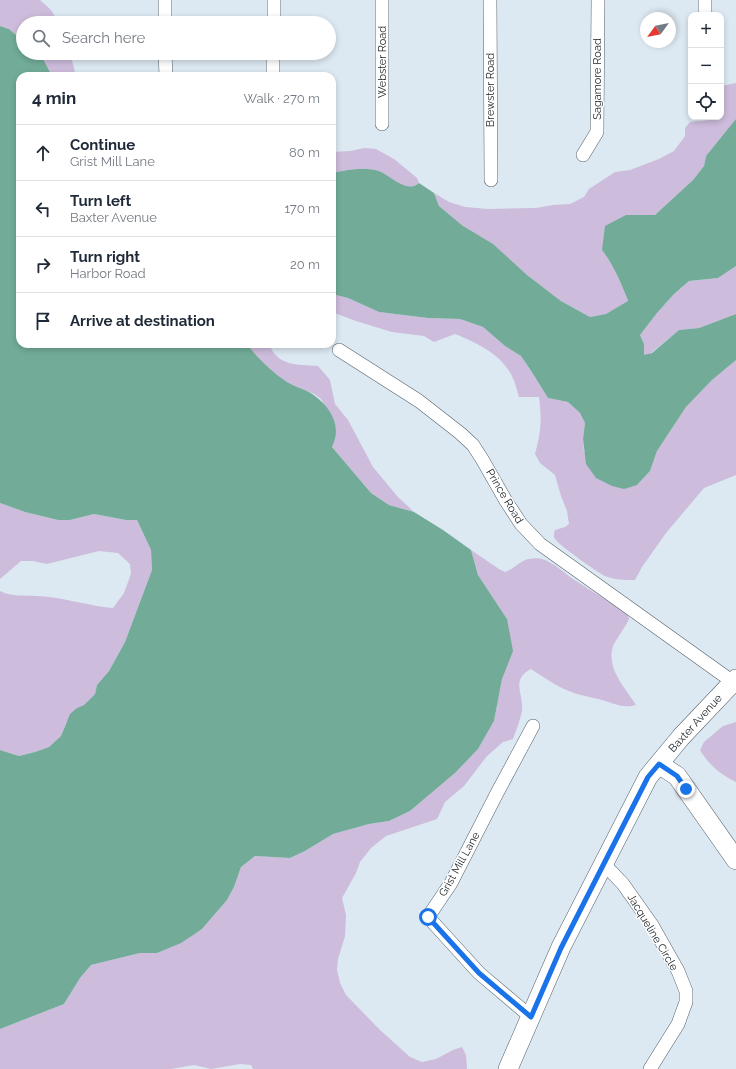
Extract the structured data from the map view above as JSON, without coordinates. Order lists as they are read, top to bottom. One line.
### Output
{"streets":{"street":["Webster Road","Sagamore Road","Brewster Road","Prince Road","Baxter Avenue","Grist Mill Lane","Jacqueline Circle"]},"crossings":[["Prince Road","Baxter Avenue"],["Baxter Avenue","Grist Mill Lane"],["Baxter Avenue","Jacqueline Circle"]],"north":"bottom left","page":{"map_buttons":["+","−"],"search":"Search here","heading":["4 min","Walk · 270 m"],"list":[["Continue","Grist Mill Lane","80 m"],["Turn left","Baxter Avenue","170 m"],["Turn right","Harbor Road","20 m"],"Arrive at destination"]}}
